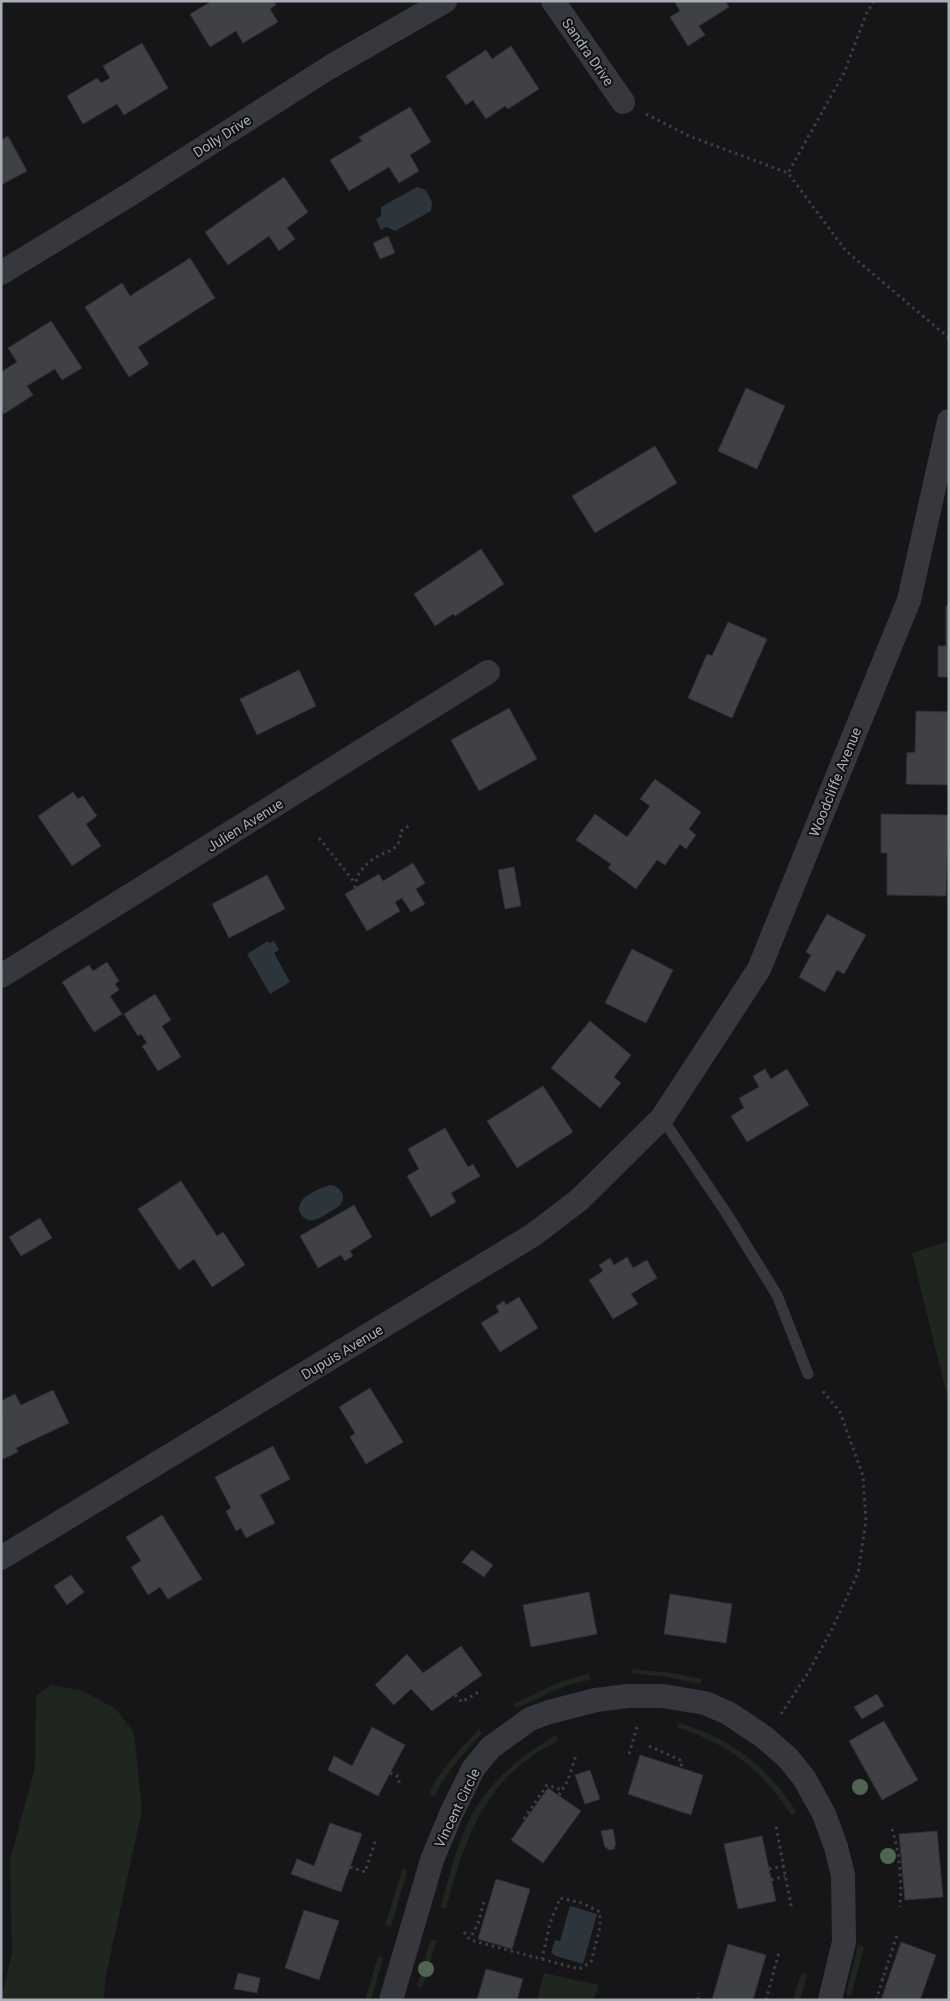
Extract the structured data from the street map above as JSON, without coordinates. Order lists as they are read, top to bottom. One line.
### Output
{"streets":{"street":["Sandra Drive","Dolly Drive","Woodcliffe Avenue","Julien Avenue","Dupuis Avenue","Vincent Circle"]},"crossings":[["Woodcliffe Avenue","Dupuis Avenue"]]}
